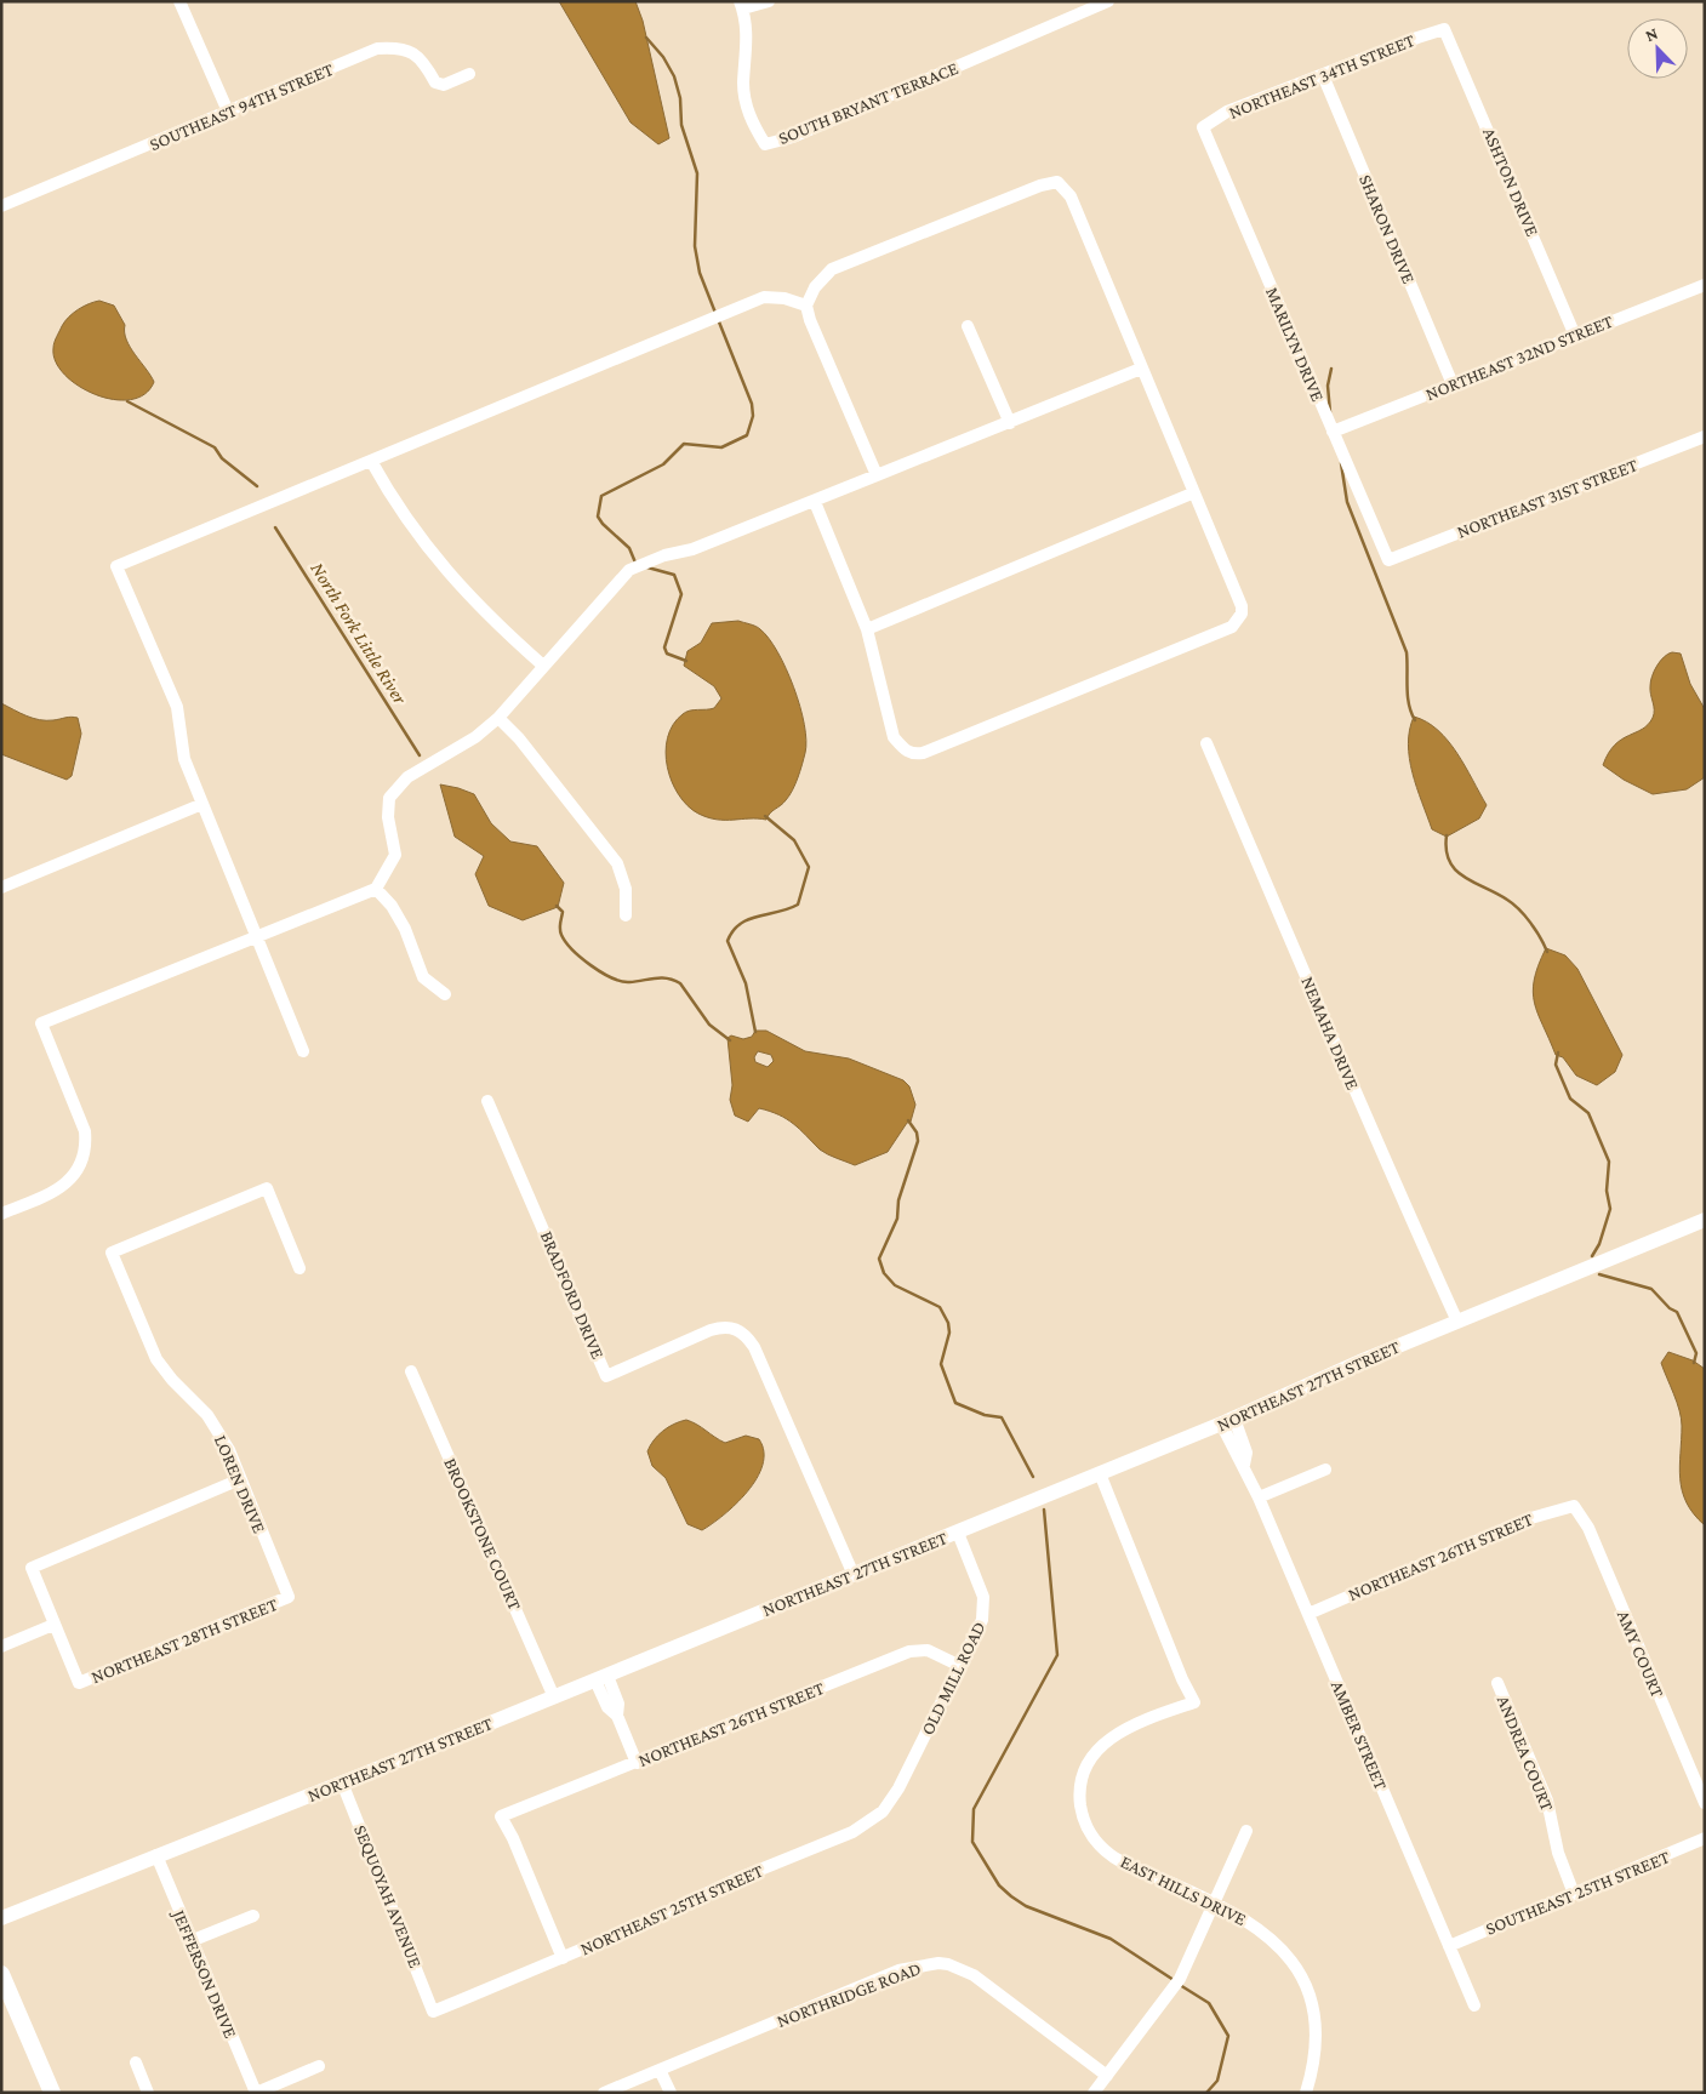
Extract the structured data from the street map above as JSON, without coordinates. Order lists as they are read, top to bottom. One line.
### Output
{"streets":{"street":["NORTHEAST 34TH STREET","SOUTH BRYANT TERRACE","SOUTHEAST 94TH STREET","ASHTON DRIVE","SHARON DRIVE","MARILYN DRIVE","NORTHEAST 32ND STREET","NORTHEAST 31ST STREET","NEMAHA DRIVE","BRADFORD DRIVE","NORTHEAST 27TH STREET","LOREN DRIVE","BROOKSTONE COURT","NORTHEAST 26TH STREET","NORTHEAST 28TH STREET","AMY COURT","OLD MILL ROAD","AMBER STREET","ANDREA COURT","EAST HILLS DRIVE","SOUTHEAST 25TH STREET","SEQUOYAH AVENUE","NORTHEAST 25TH STREET","JEFFERSON DRIVE","NORTHRIDGE ROAD"]},"crossings":[["NORTHEAST 34TH STREET","ASHTON DRIVE"],["NORTHEAST 34TH STREET","SHARON DRIVE"],["NORTHEAST 34TH STREET","MARILYN DRIVE"],["ASHTON DRIVE","NORTHEAST 32ND STREET"],["SHARON DRIVE","NORTHEAST 32ND STREET"],["MARILYN DRIVE","NORTHEAST 32ND STREET"],["MARILYN DRIVE","NORTHEAST 31ST STREET"],["NEMAHA DRIVE","NORTHEAST 27TH STREET"],["BRADFORD DRIVE","NORTHEAST 27TH STREET"],["NORTHEAST 27TH STREET","BROOKSTONE COURT"],["NORTHEAST 27TH STREET","OLD MILL ROAD"],["NORTHEAST 27TH STREET","AMBER STREET"],["NORTHEAST 27TH STREET","EAST HILLS DRIVE"],["NORTHEAST 27TH STREET","SEQUOYAH AVENUE"],["NORTHEAST 27TH STREET","JEFFERSON DRIVE"],["LOREN DRIVE","NORTHEAST 28TH STREET"],["NORTHEAST 26TH STREET","AMY COURT"],["NORTHEAST 26TH STREET","OLD MILL ROAD"],["NORTHEAST 26TH STREET","AMBER STREET"],["NORTHEAST 26TH STREET","NORTHEAST 25TH STREET"],["OLD MILL ROAD","NORTHEAST 25TH STREET"],["AMBER STREET","SOUTHEAST 25TH STREET"],["ANDREA COURT","SOUTHEAST 25TH STREET"],["SEQUOYAH AVENUE","NORTHEAST 25TH STREET"]],"water":["North Fork Little River"],"north":"top left"}
